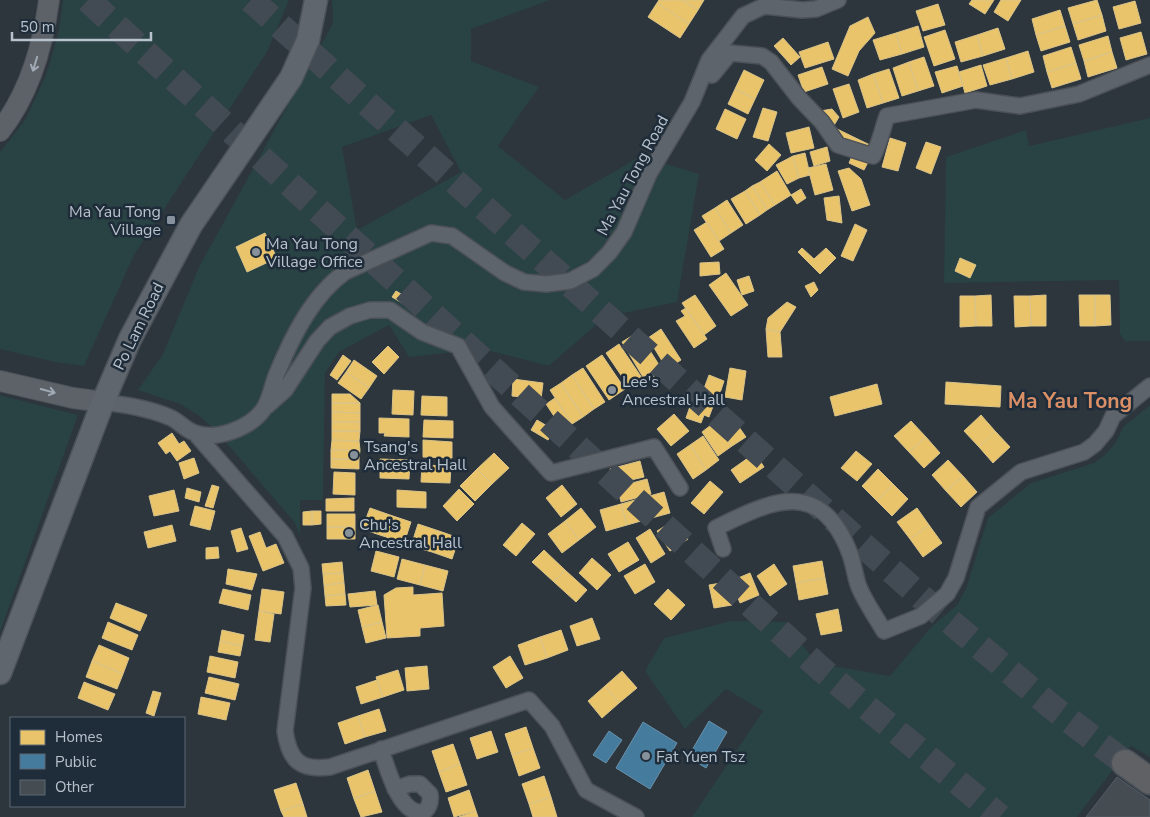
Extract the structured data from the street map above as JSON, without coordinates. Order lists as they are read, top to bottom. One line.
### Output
{"streets":{"main road":["Po Lam Road"],"street":["Ma Yau Tong Road"]},"districts":["Ma Yau Tong"],"places":{"transit":["Ma Yau Tong Village"],"other":["Ma Yau Tong Village Office","Lee's Ancestral Hall","Tsang's Ancestral Hall","Chu's Ancestral Hall","Fat Yuen Tsz"]},"legend":["Homes","Public","Other"],"scale_bar":"50 m"}
